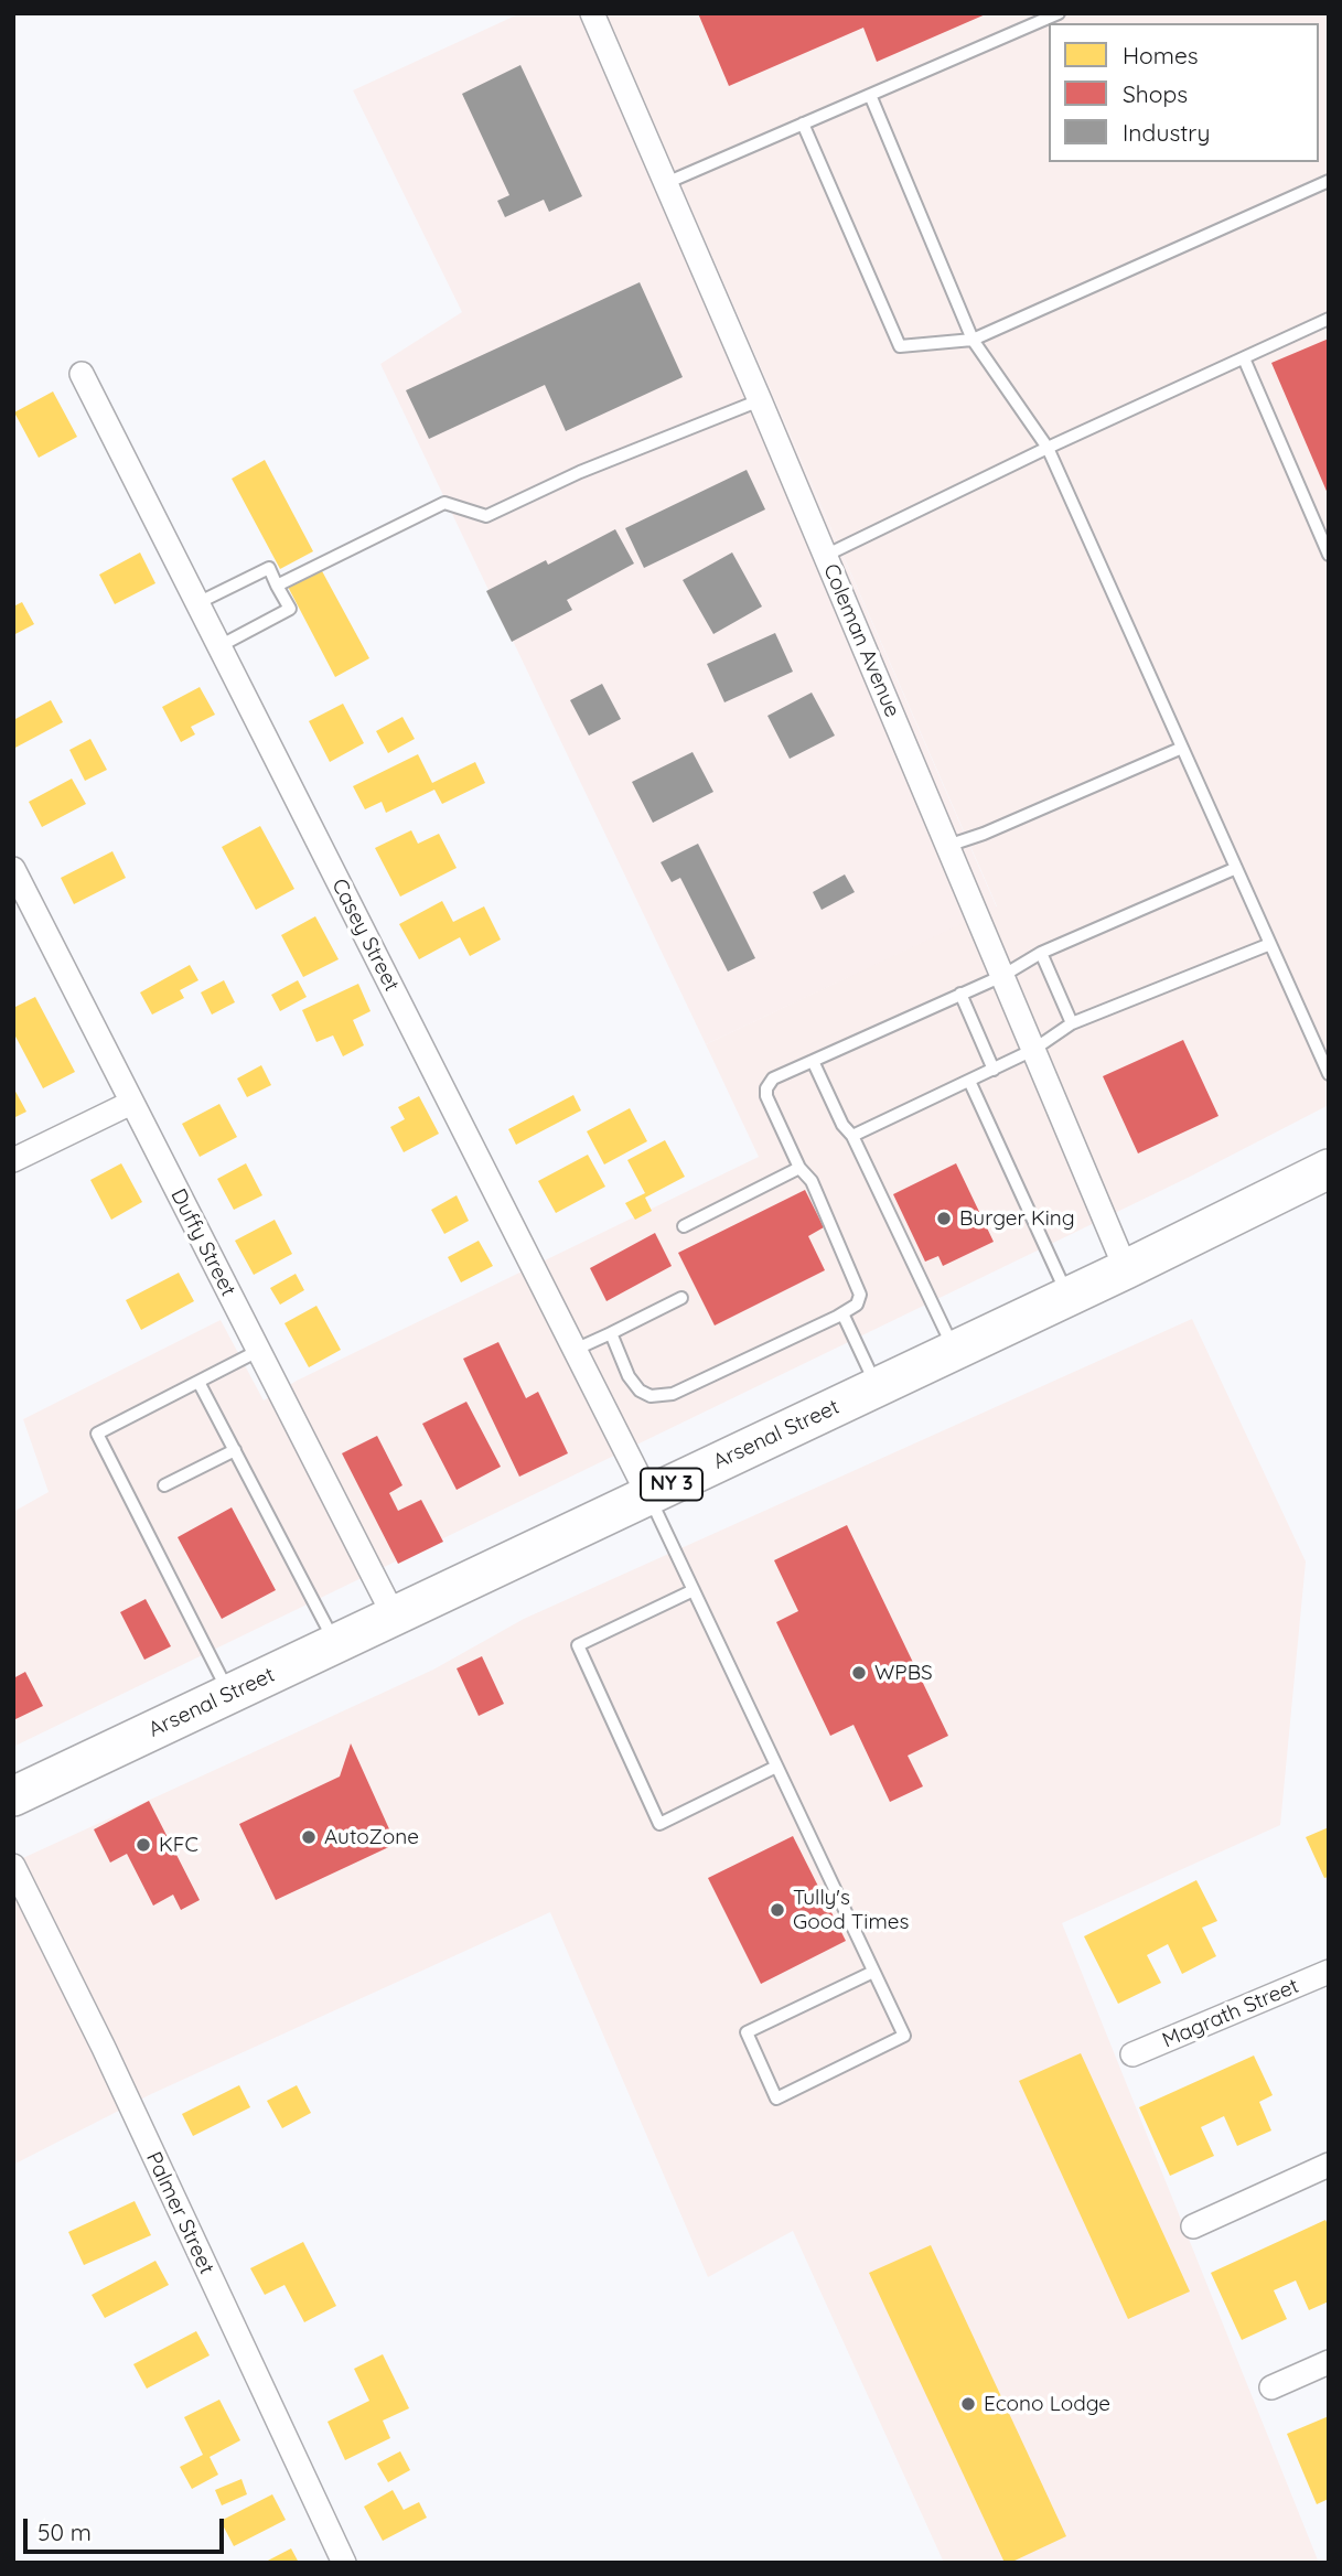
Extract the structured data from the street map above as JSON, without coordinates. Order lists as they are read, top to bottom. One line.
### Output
{"streets":{"highway":["Arsenal Street","NY 3"],"street":["Coleman Avenue","Casey Street","Duffy Street","Magrath Street","Palmer Street"]},"crossings":[["Coleman Avenue","Arsenal Street"],["Casey Street","Arsenal Street"],["Duffy Street","Arsenal Street"]],"places":["Burger King","WPBS","AutoZone","KFC","Tully's Good Times","Econo Lodge"],"legend":["Homes","Shops","Industry"],"scale_bar":"50 m"}
